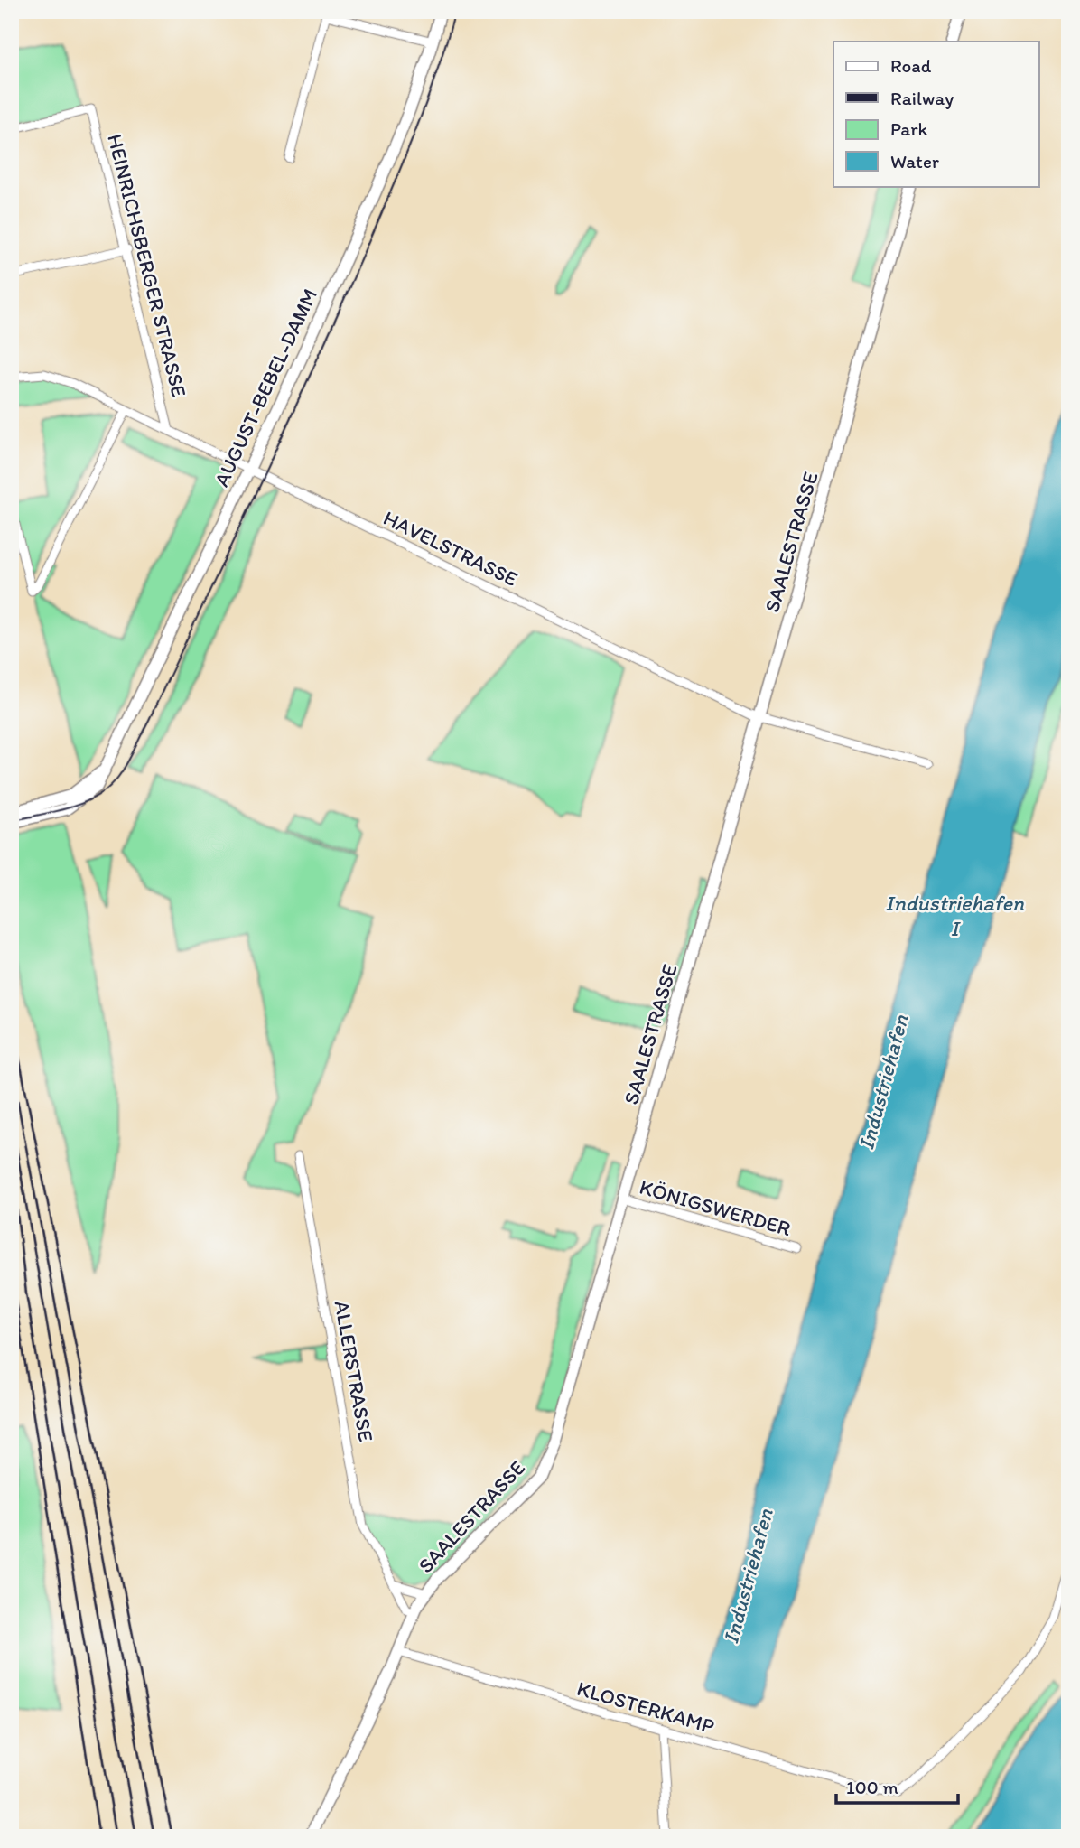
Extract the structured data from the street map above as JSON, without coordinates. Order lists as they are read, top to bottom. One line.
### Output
{"streets":{"main road":["AUGUST-BEBEL-DAMM","SAALESTRASSE"],"street":["HEINRICHSBERGER STRASSE","HAVELSTRASSE","KÖNIGSWERDER","ALLERSTRASSE","KLOSTERKAMP"]},"crossings":[["HEINRICHSBERGER STRASSE","HAVELSTRASSE"],["AUGUST-BEBEL-DAMM","HAVELSTRASSE"],["SAALESTRASSE","HAVELSTRASSE"],["SAALESTRASSE","KÖNIGSWERDER"],["SAALESTRASSE","ALLERSTRASSE"],["SAALESTRASSE","KLOSTERKAMP"]],"water":["Industriehafen I","Industriehafen"],"legend":["Road","Railway","Park","Water"],"scale_bar":"100 m"}
